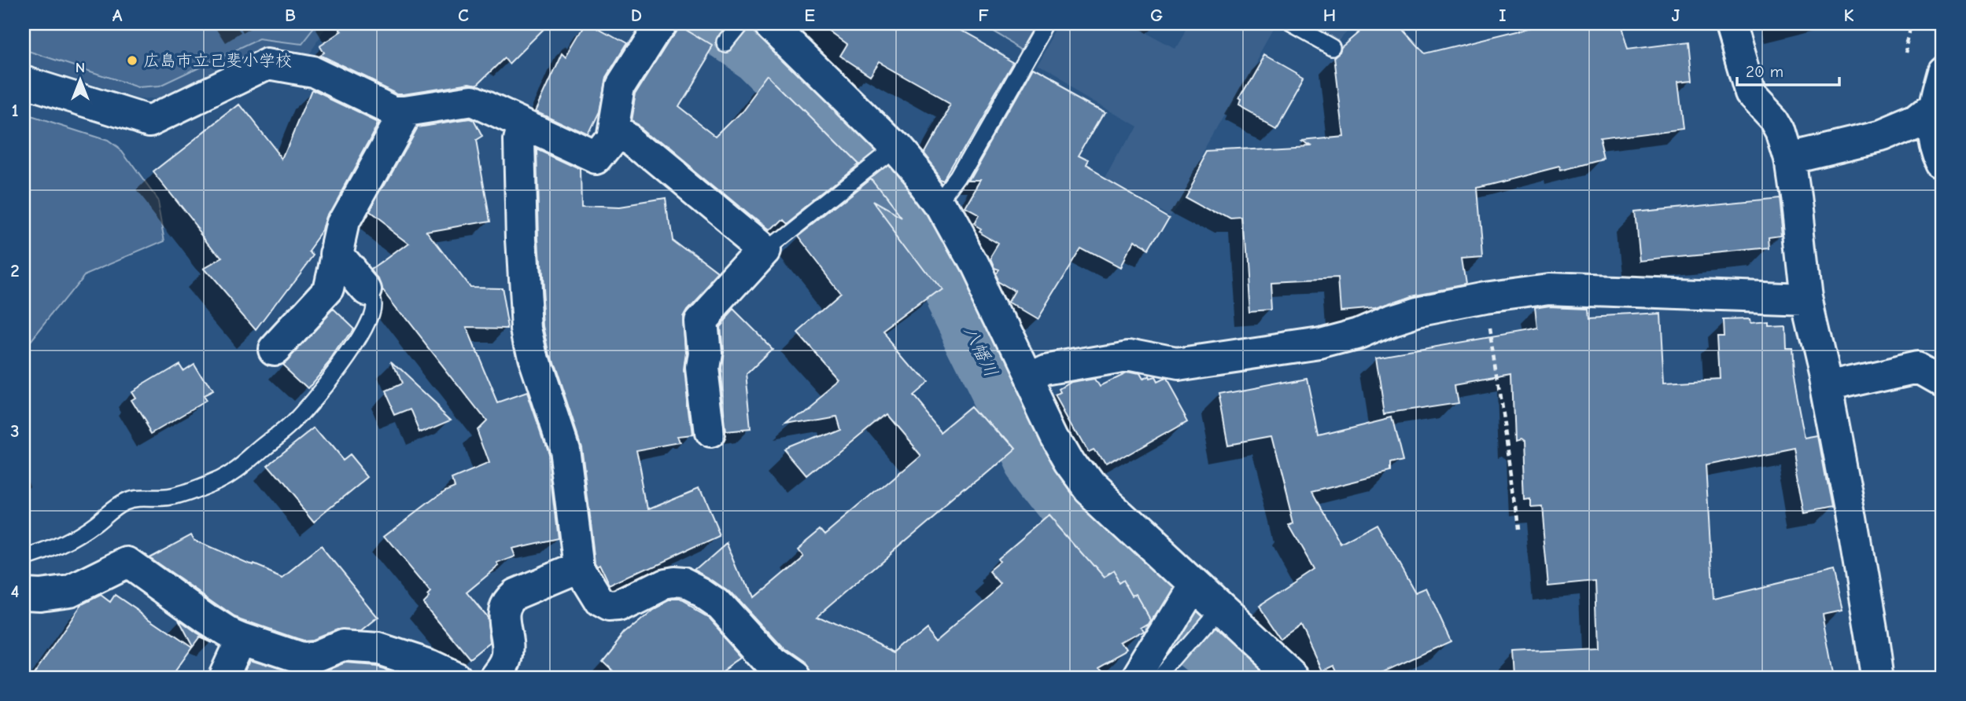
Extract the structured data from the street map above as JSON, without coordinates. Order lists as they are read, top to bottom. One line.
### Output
{"water":["八幡川"],"places":["広島市立己斐小学校"],"scale_bar":"20 m","north":"top","grid":{"columns":["A","B","C","D","E","F","G","H","I","J","K"],"rows":["1","2","3","4"]}}
